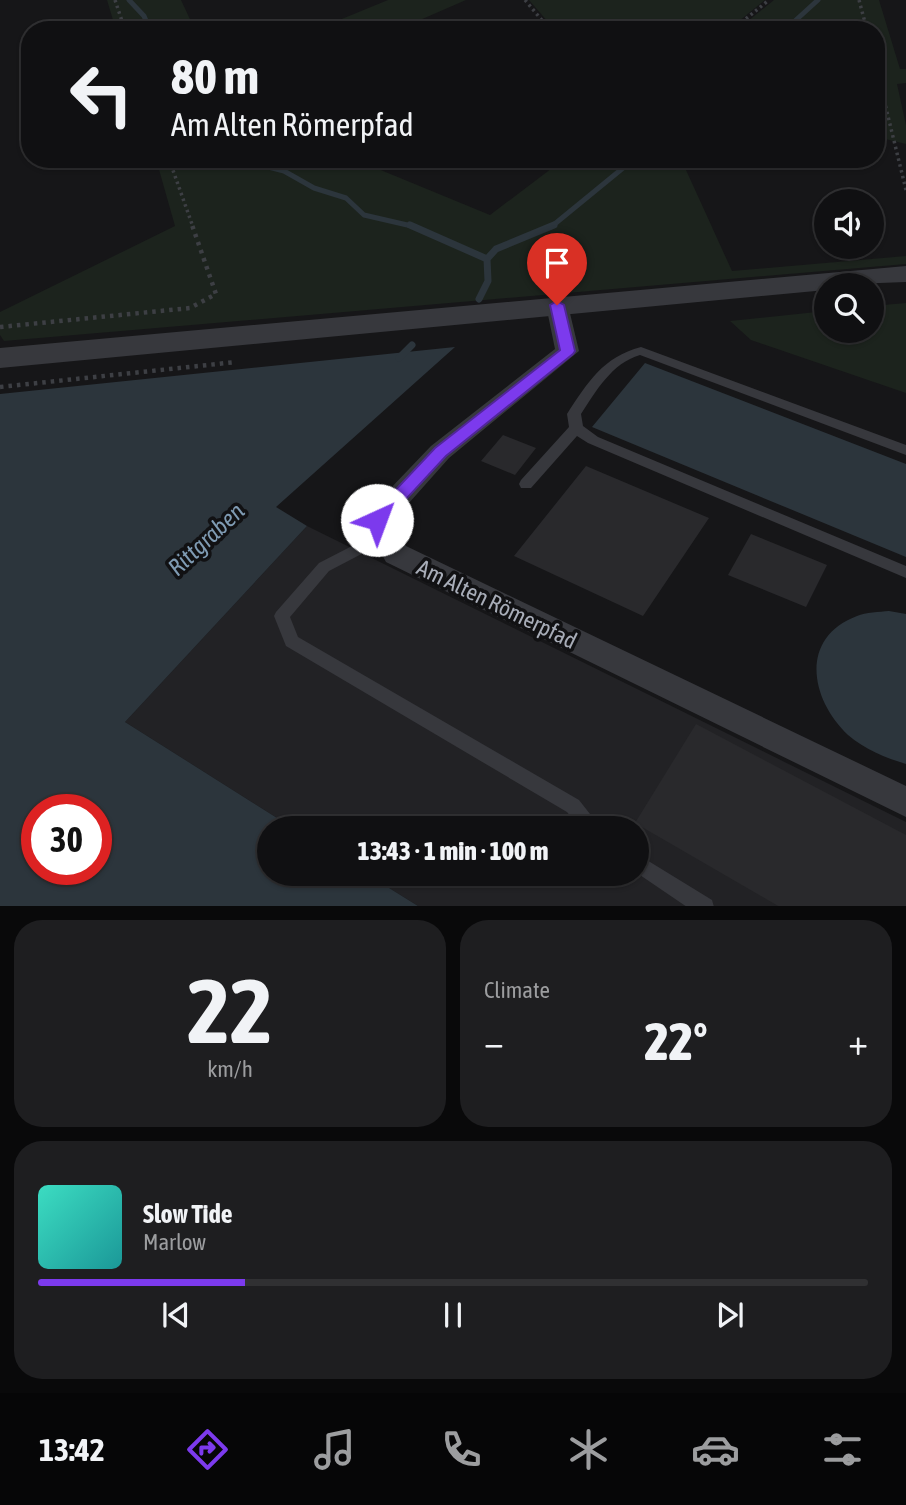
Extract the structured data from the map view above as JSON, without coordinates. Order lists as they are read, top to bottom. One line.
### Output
{"streets":{"street":["Am Alten Römerpfad"]},"water":["Rittgraben"],"page":{"turn":["80 m","Am Alten Römerpfad"],"limit":"30","trip":"13:43 · 1 min · 100 m","tile":[["22","km/h"],"Climate"],"heat":["−","22°","+"],"song":["Slow Tide","Marlow"],"tabs":"13:42"}}
